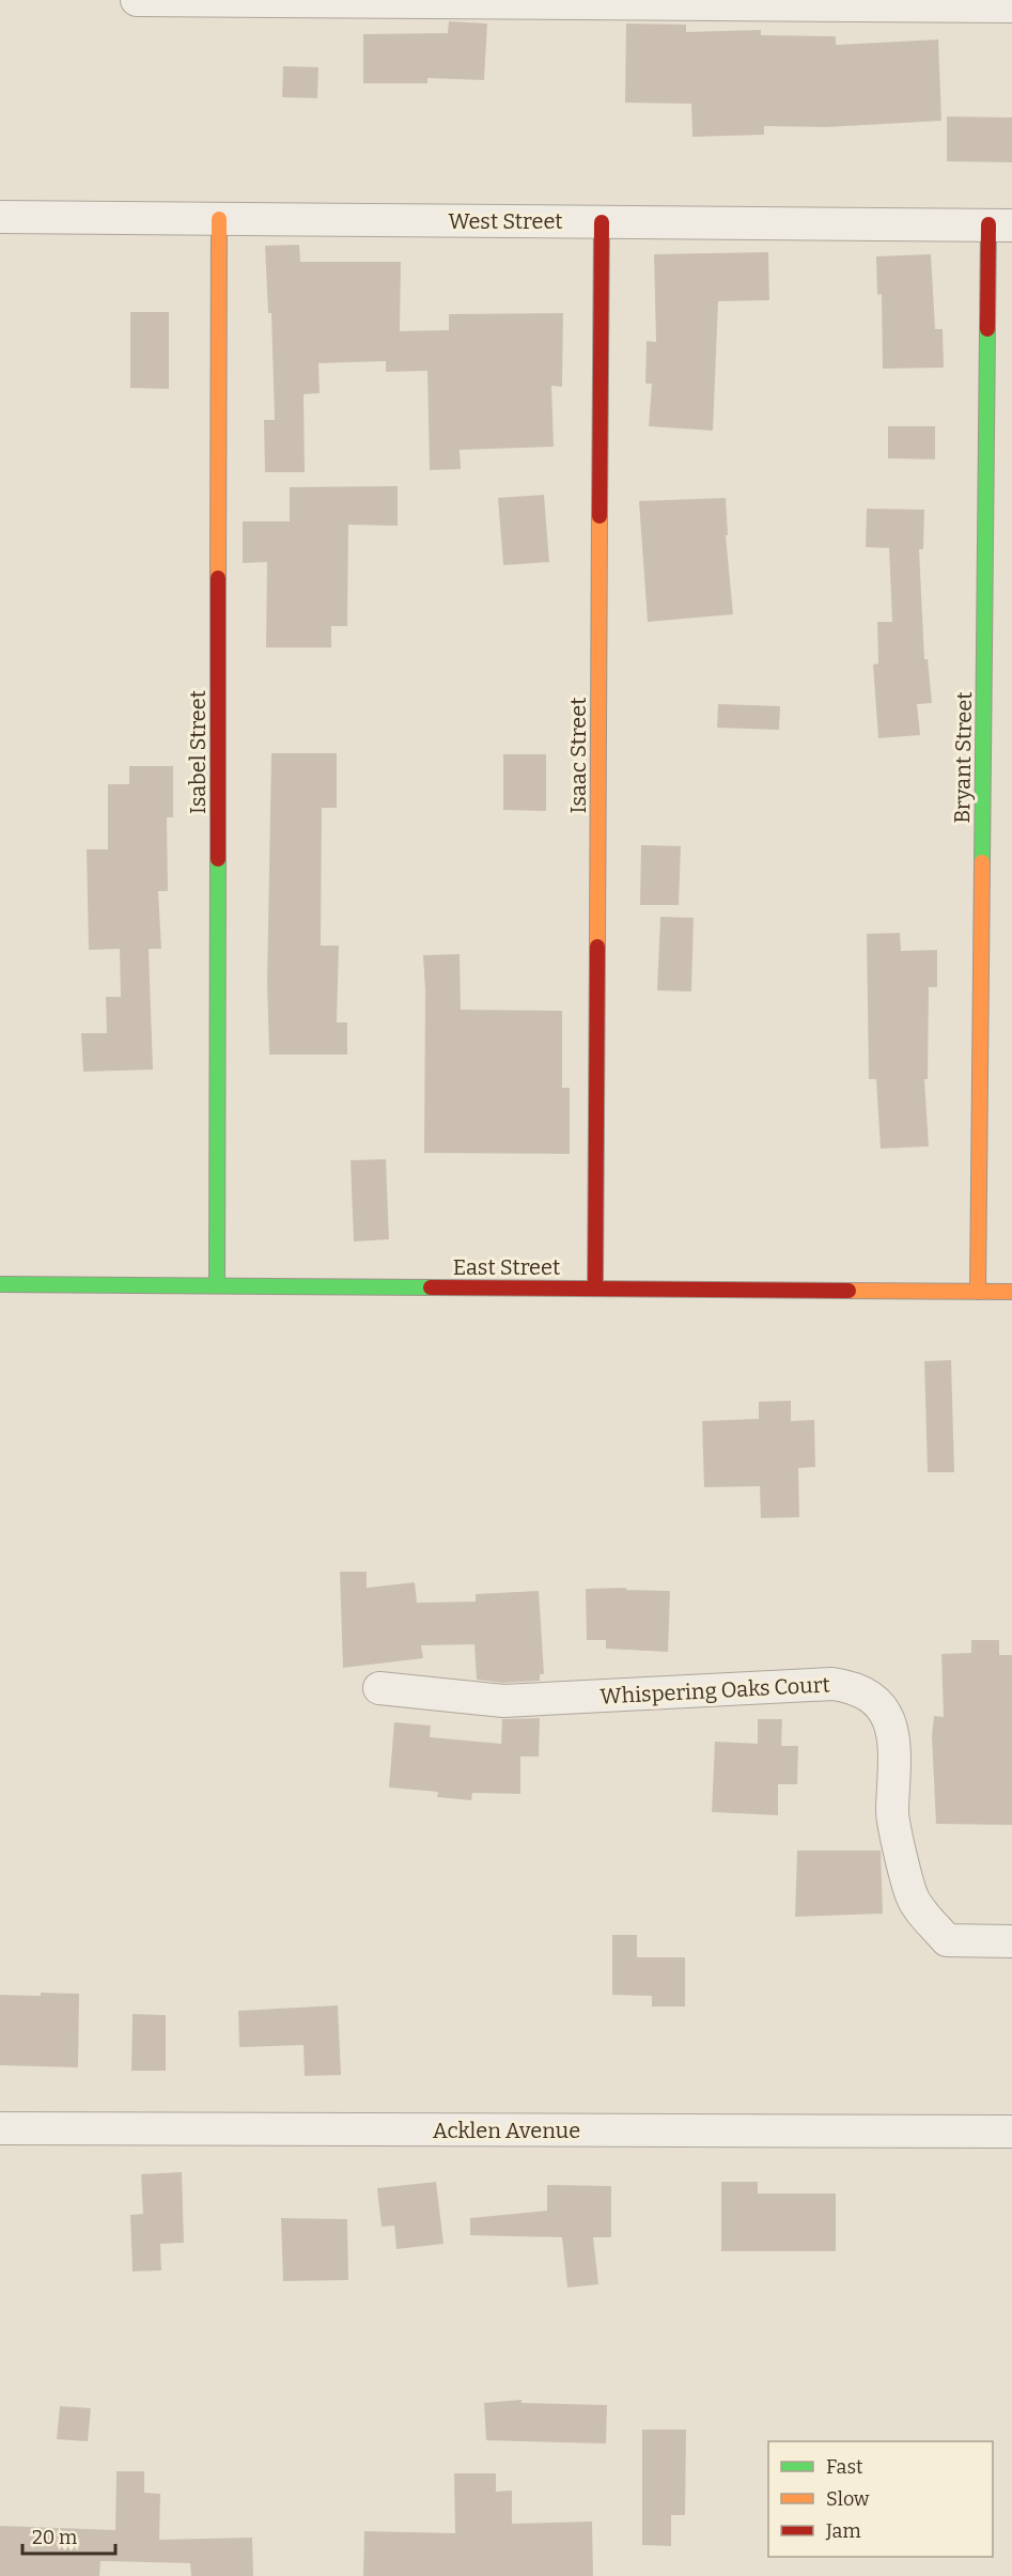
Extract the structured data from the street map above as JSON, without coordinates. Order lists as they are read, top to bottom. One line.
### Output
{"streets":{"street":["West Street","Isabel Street","Isaac Street","Bryant Street","East Street","Whispering Oaks Court","Acklen Avenue"]},"crossings":[["West Street","Isabel Street"],["West Street","Isaac Street"],["West Street","Bryant Street"],["Isabel Street","East Street"],["Isaac Street","East Street"],["Bryant Street","East Street"]],"legend":["Fast","Slow","Jam"],"scale_bar":"20 m"}
